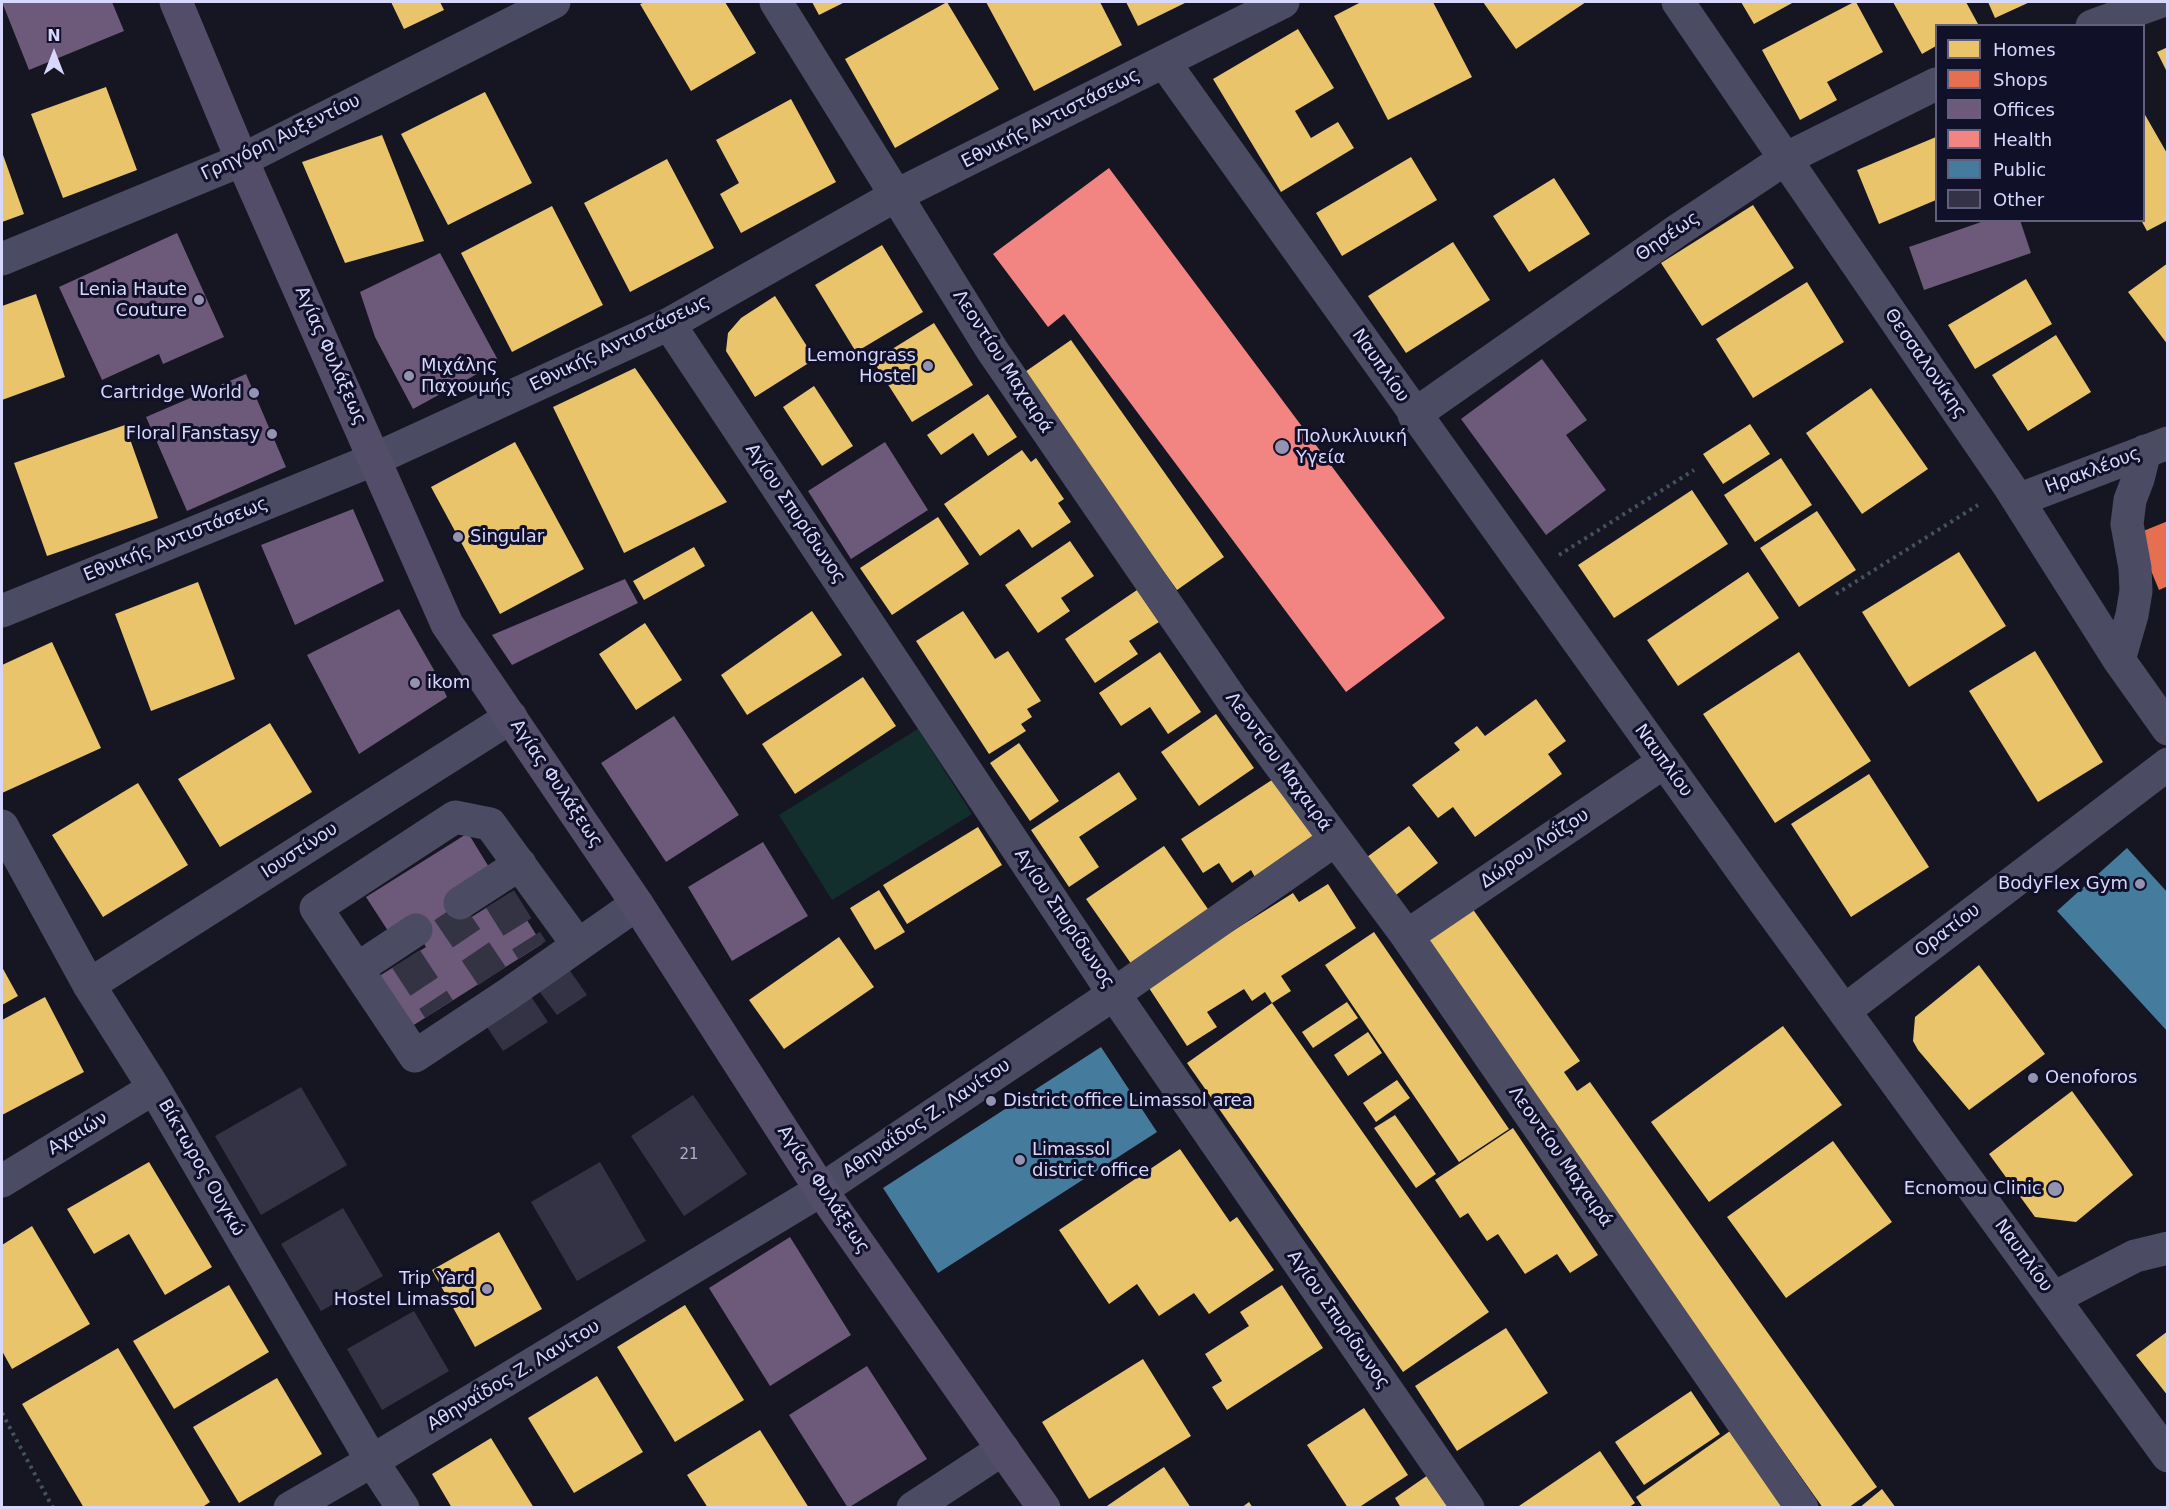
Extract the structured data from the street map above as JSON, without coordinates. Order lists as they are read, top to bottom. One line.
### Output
{"streets":{"main road":["Αγίας Φυλάξεως"],"street":["Εθνικής Αντιστάσεως","Γρηγόρη Αυξεντίου","Θησέως","Λεοντίου Μαχαιρά","Θεσσαλονίκης","Ναυπλίου","Ηρακλέους","Αγίου Σπυρίδωνος","Δώρου Λοΐζου","Ιουστίνου","Ορατίου","Αθηναΐδος Ζ. Λανίτου","Αχαιών","Βίκτωρος Ουγκώ"]},"crossings":[["Εθνικής Αντιστάσεως","Αγίας Φυλάξεως"],["Εθνικής Αντιστάσεως","Λεοντίου Μαχαιρά"],["Εθνικής Αντιστάσεως","Ναυπλίου"],["Εθνικής Αντιστάσεως","Αγίου Σπυρίδωνος"],["Γρηγόρη Αυξεντίου","Αγίας Φυλάξεως"],["Θησέως","Θεσσαλονίκης"],["Θησέως","Ναυπλίου"],["Αγίας Φυλάξεως","Ιουστίνου"],["Αγίας Φυλάξεως","Αθηναΐδος Ζ. Λανίτου"],["Λεοντίου Μαχαιρά","Δώρου Λοΐζου"],["Λεοντίου Μαχαιρά","Αθηναΐδος Ζ. Λανίτου"],["Θεσσαλονίκης","Ηρακλέους"],["Ναυπλίου","Δώρου Λοΐζου"],["Ναυπλίου","Ορατίου"],["Αγίου Σπυρίδωνος","Αθηναΐδος Ζ. Λανίτου"],["Ιουστίνου","Βίκτωρος Ουγκώ"],["Αθηναΐδος Ζ. Λανίτου","Βίκτωρος Ουγκώ"],["Αχαιών","Βίκτωρος Ουγκώ"]],"places":["Lenia Haute Couture","Lemongrass Hostel","Μιχάλης Παχουμής","Cartridge World","Floral Fanstasy","Πολυκλινική Υγεία","Singular","ikom","BodyFlex Gym","Oenoforos","District office Limassol area","Limassol district office","Ecnomou Clinic","Trip Yard Hostel Limassol"],"house_numbers":["21"],"legend":["Homes","Shops","Offices","Health","Public","Other"],"north":"top"}
